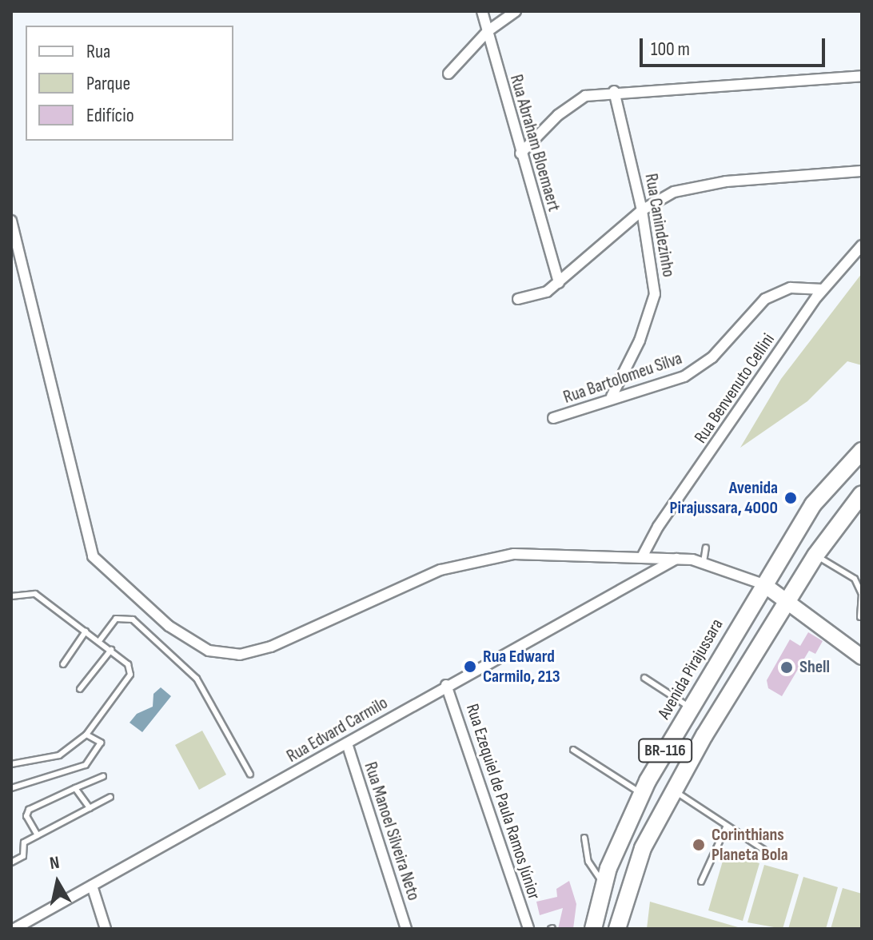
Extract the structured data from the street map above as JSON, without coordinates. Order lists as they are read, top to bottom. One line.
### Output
{"streets":{"main road":["Avenida Pirajussara","BR-116"],"street":["Rua Abraham Bloemaert","Rua Canindezinho","Rua Bartolomeu Silva","Rua Benvenuto Cellini","Rua Edvard Carmilo","Rua Ezequiel de Paula Ramos Júnior","Rua Manoel Silveira Neto"]},"crossings":[["Rua Canindezinho","Rua Bartolomeu Silva"],["Rua Bartolomeu Silva","Rua Benvenuto Cellini"],["Rua Edvard Carmilo","Rua Ezequiel de Paula Ramos Júnior"],["Rua Edvard Carmilo","Rua Manoel Silveira Neto"]],"places":["Avenida Pirajussara, 4000","Rua Edward Carmilo, 213","Shell","Corinthians Planeta Bola"],"legend":["Rua","Parque","Edifício"],"scale_bar":"100 m","north":"top"}
